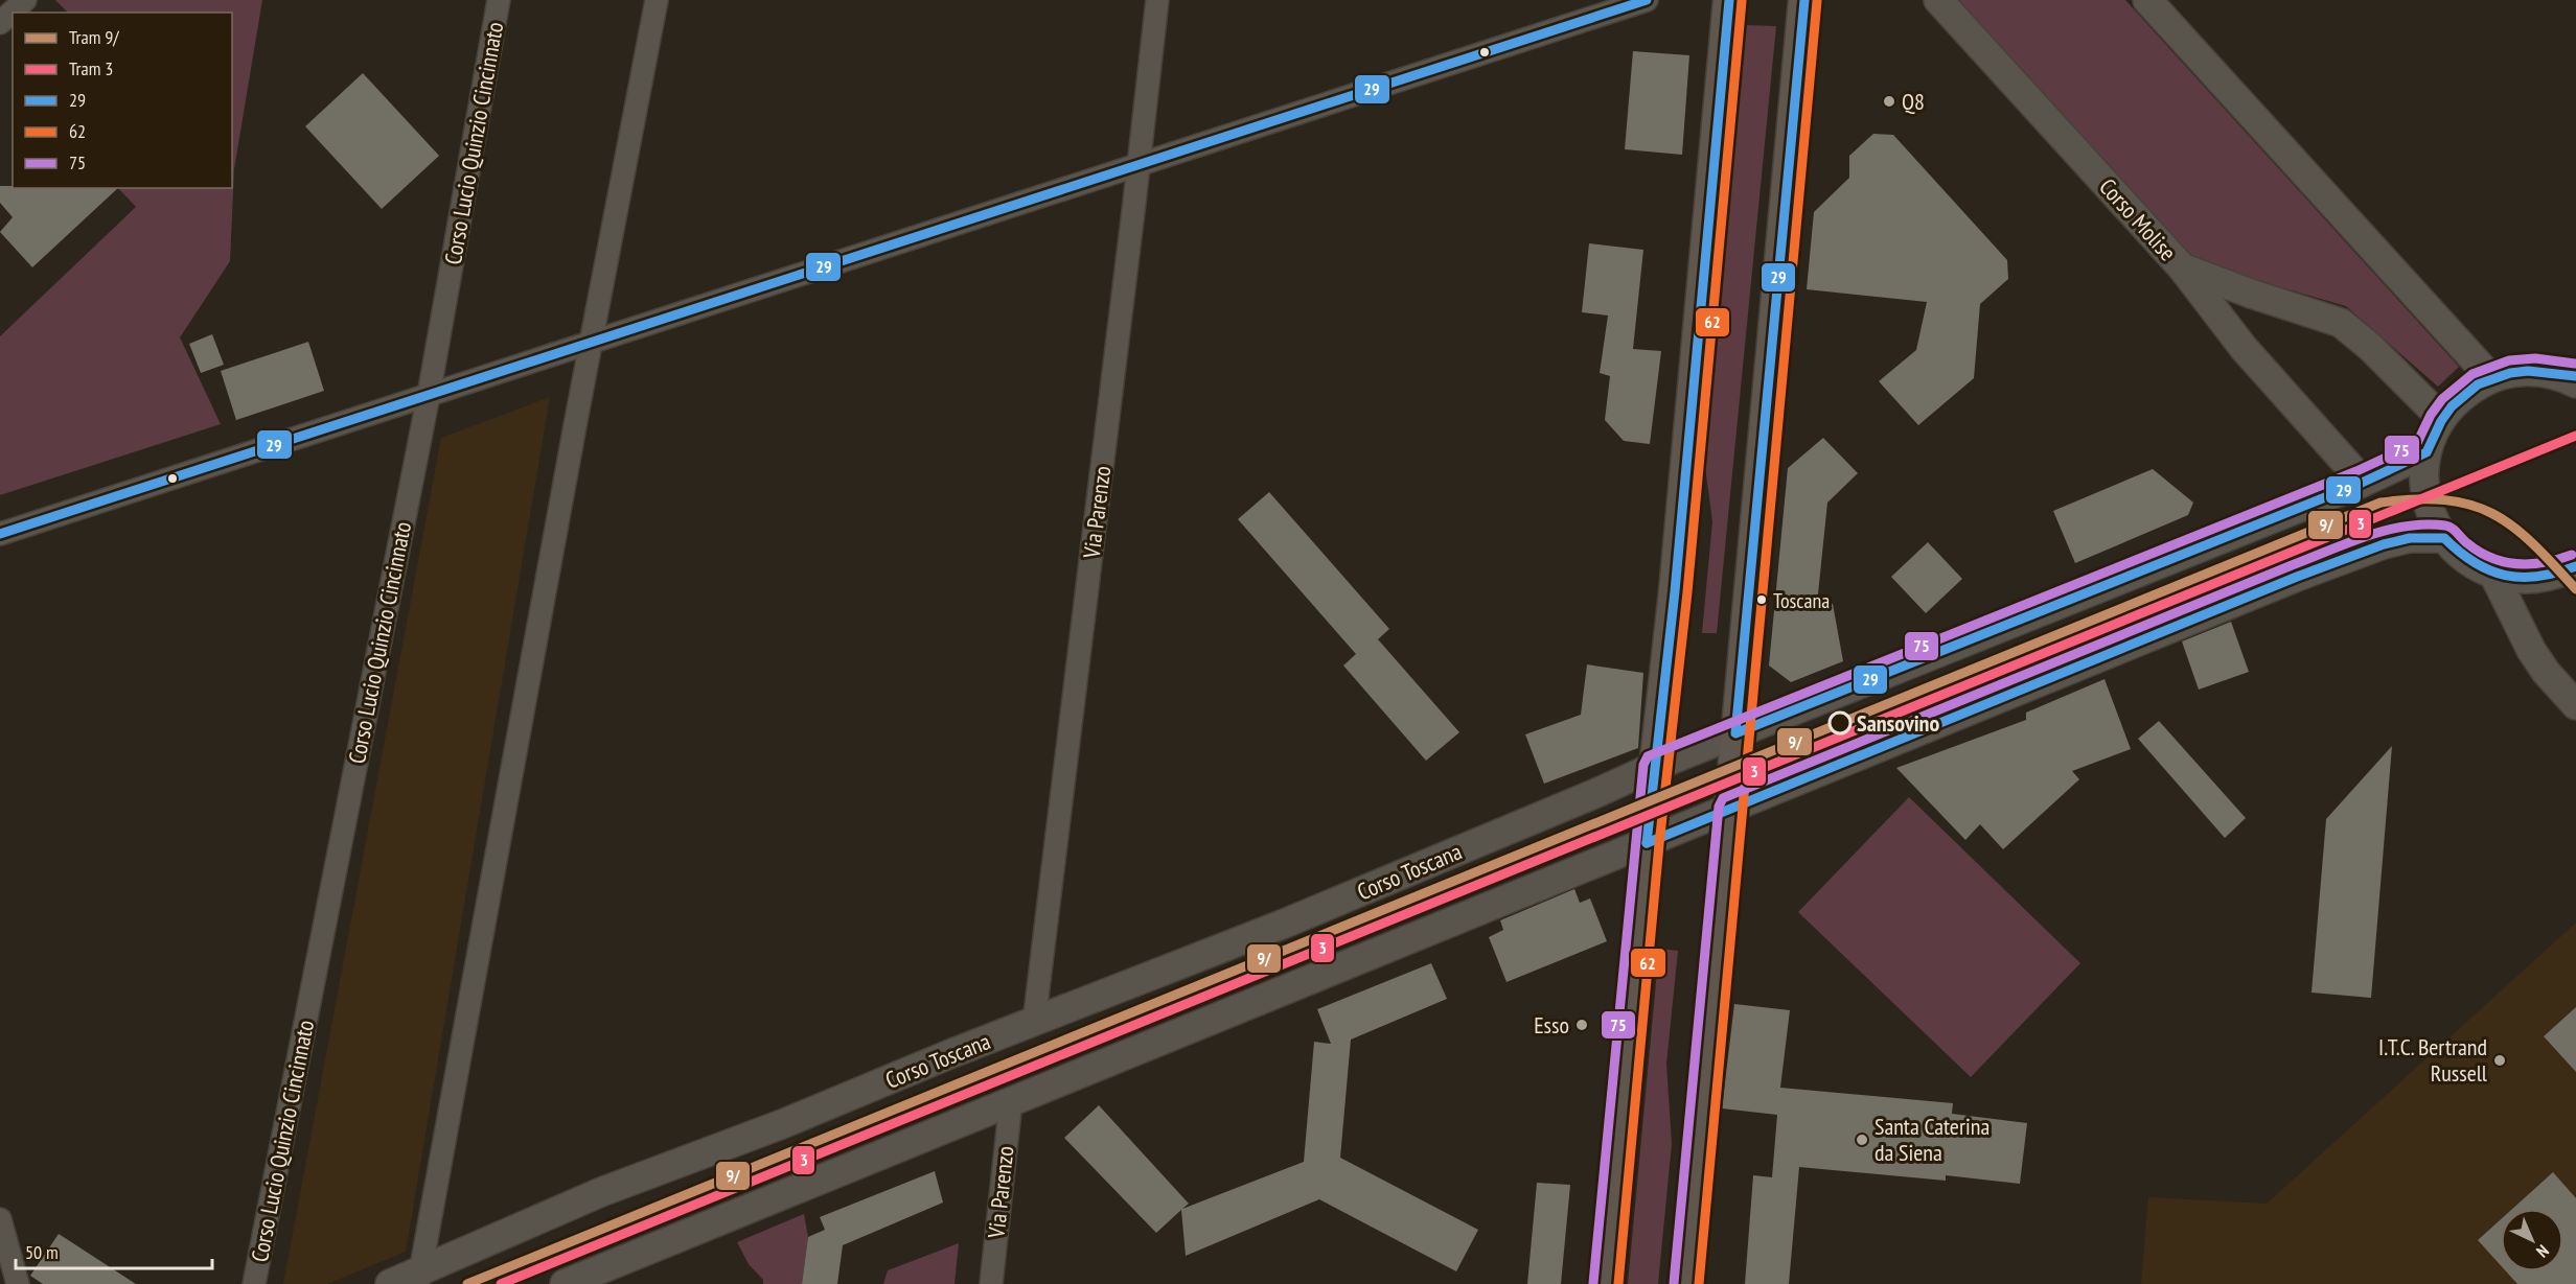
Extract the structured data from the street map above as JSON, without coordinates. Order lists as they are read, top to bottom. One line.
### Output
{"streets":{"street":["Corso Lucio Quinzio Cincinnato","Corso Molise","Via Parenzo","Corso Toscana"]},"crossings":[["Via Parenzo","Corso Toscana"]],"places":["Q8","Toscana","Sansovino","Esso","I.T.C. Bertrand Russell","Santa Caterina da Siena"],"lines":["transit line 29","transit line 62","transit line 75","tram line 3","tram line 9/"],"legend":["Tram 9/","Tram 3","29","62","75"],"scale_bar":"50 m","north":"bottom right"}
